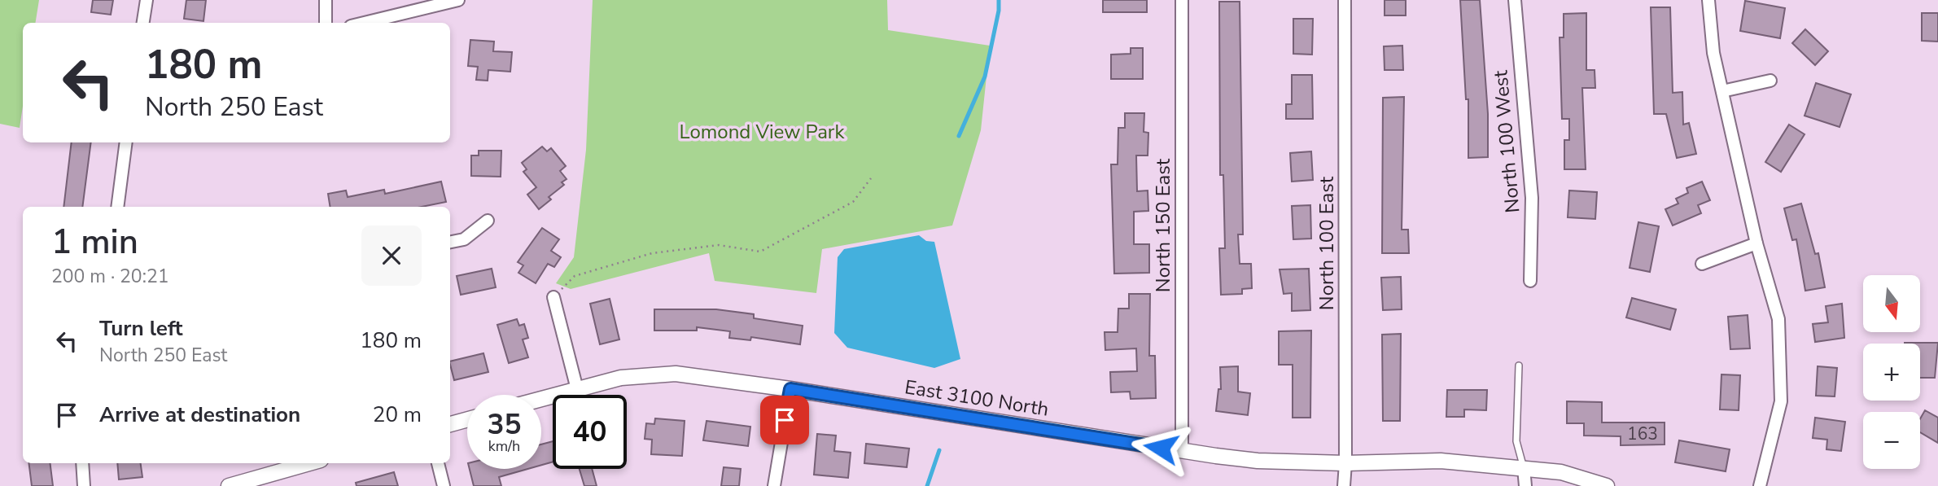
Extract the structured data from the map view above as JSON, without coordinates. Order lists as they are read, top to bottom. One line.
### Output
{"streets":{"street":["North 100 West","North 150 East","North 100 East","East 3100 North"]},"crossings":[["North 150 East","East 3100 North"],["North 100 East","East 3100 North"]],"parks":["Lomond View Park"],"house_numbers":["163"],"north":"bottom","page":{"turn":["180 m","North 250 East"],"heading":["1 min","200 m · 20:21"],"map_buttons":["+","−"],"list":[{"name":"Turn left","note":"North 250 East","value":"180 m"},{"name":"Arrive at destination","value":"20 m"}],"speed":"35 km/h","limit":"40"}}
